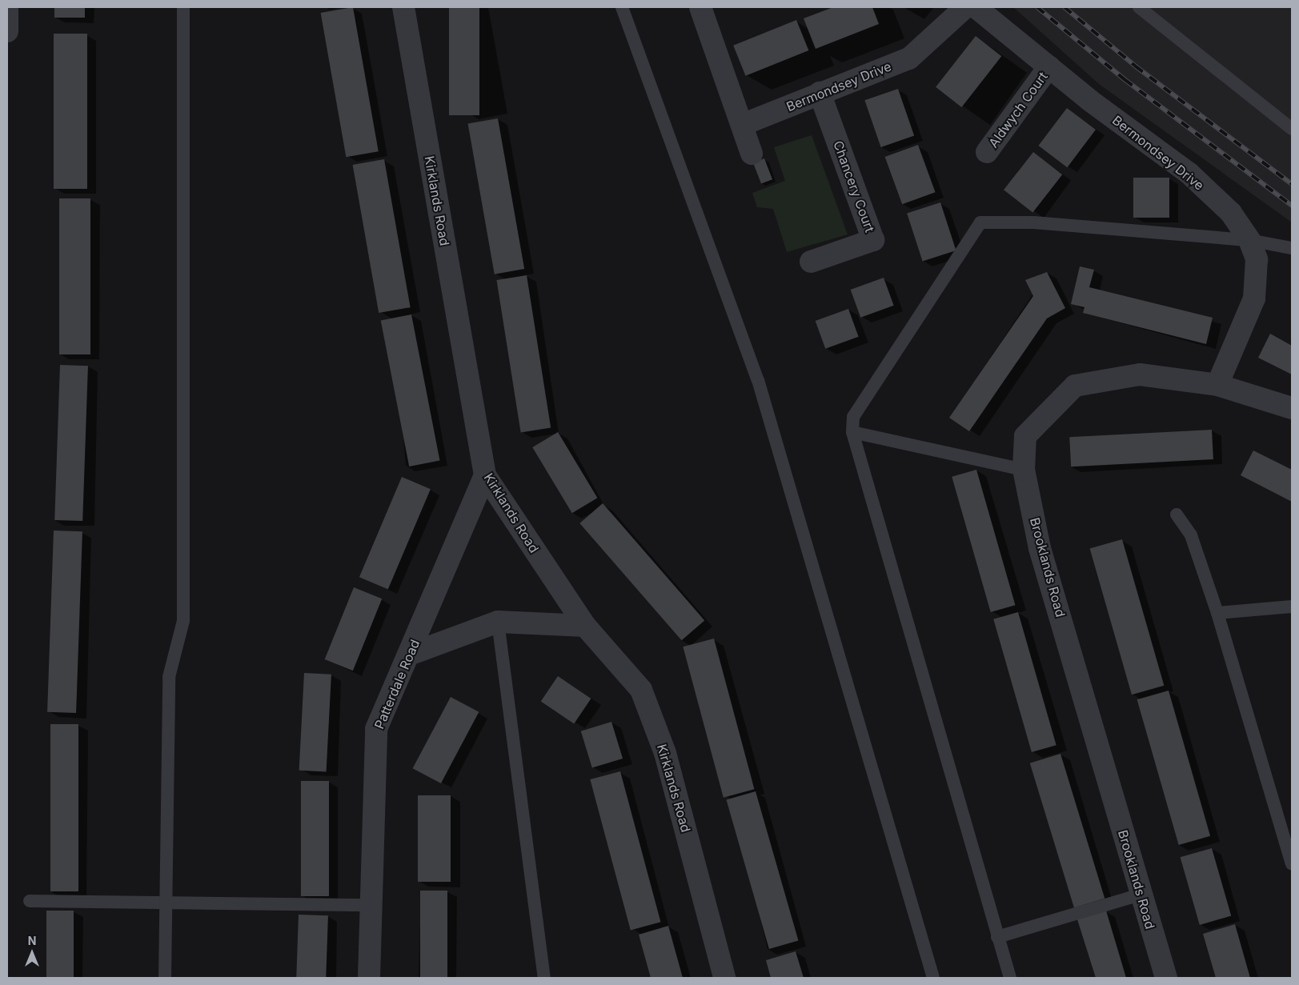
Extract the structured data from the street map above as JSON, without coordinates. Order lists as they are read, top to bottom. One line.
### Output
{"streets":{"street":["Bermondsey Drive","Aldwych Court","Chancery Court","Kirklands Road","Brooklands Road","Patterdale Road"]},"crossings":[["Bermondsey Drive","Aldwych Court"],["Bermondsey Drive","Chancery Court"],["Bermondsey Drive","Brooklands Road"],["Kirklands Road","Patterdale Road"]],"north":"top"}
